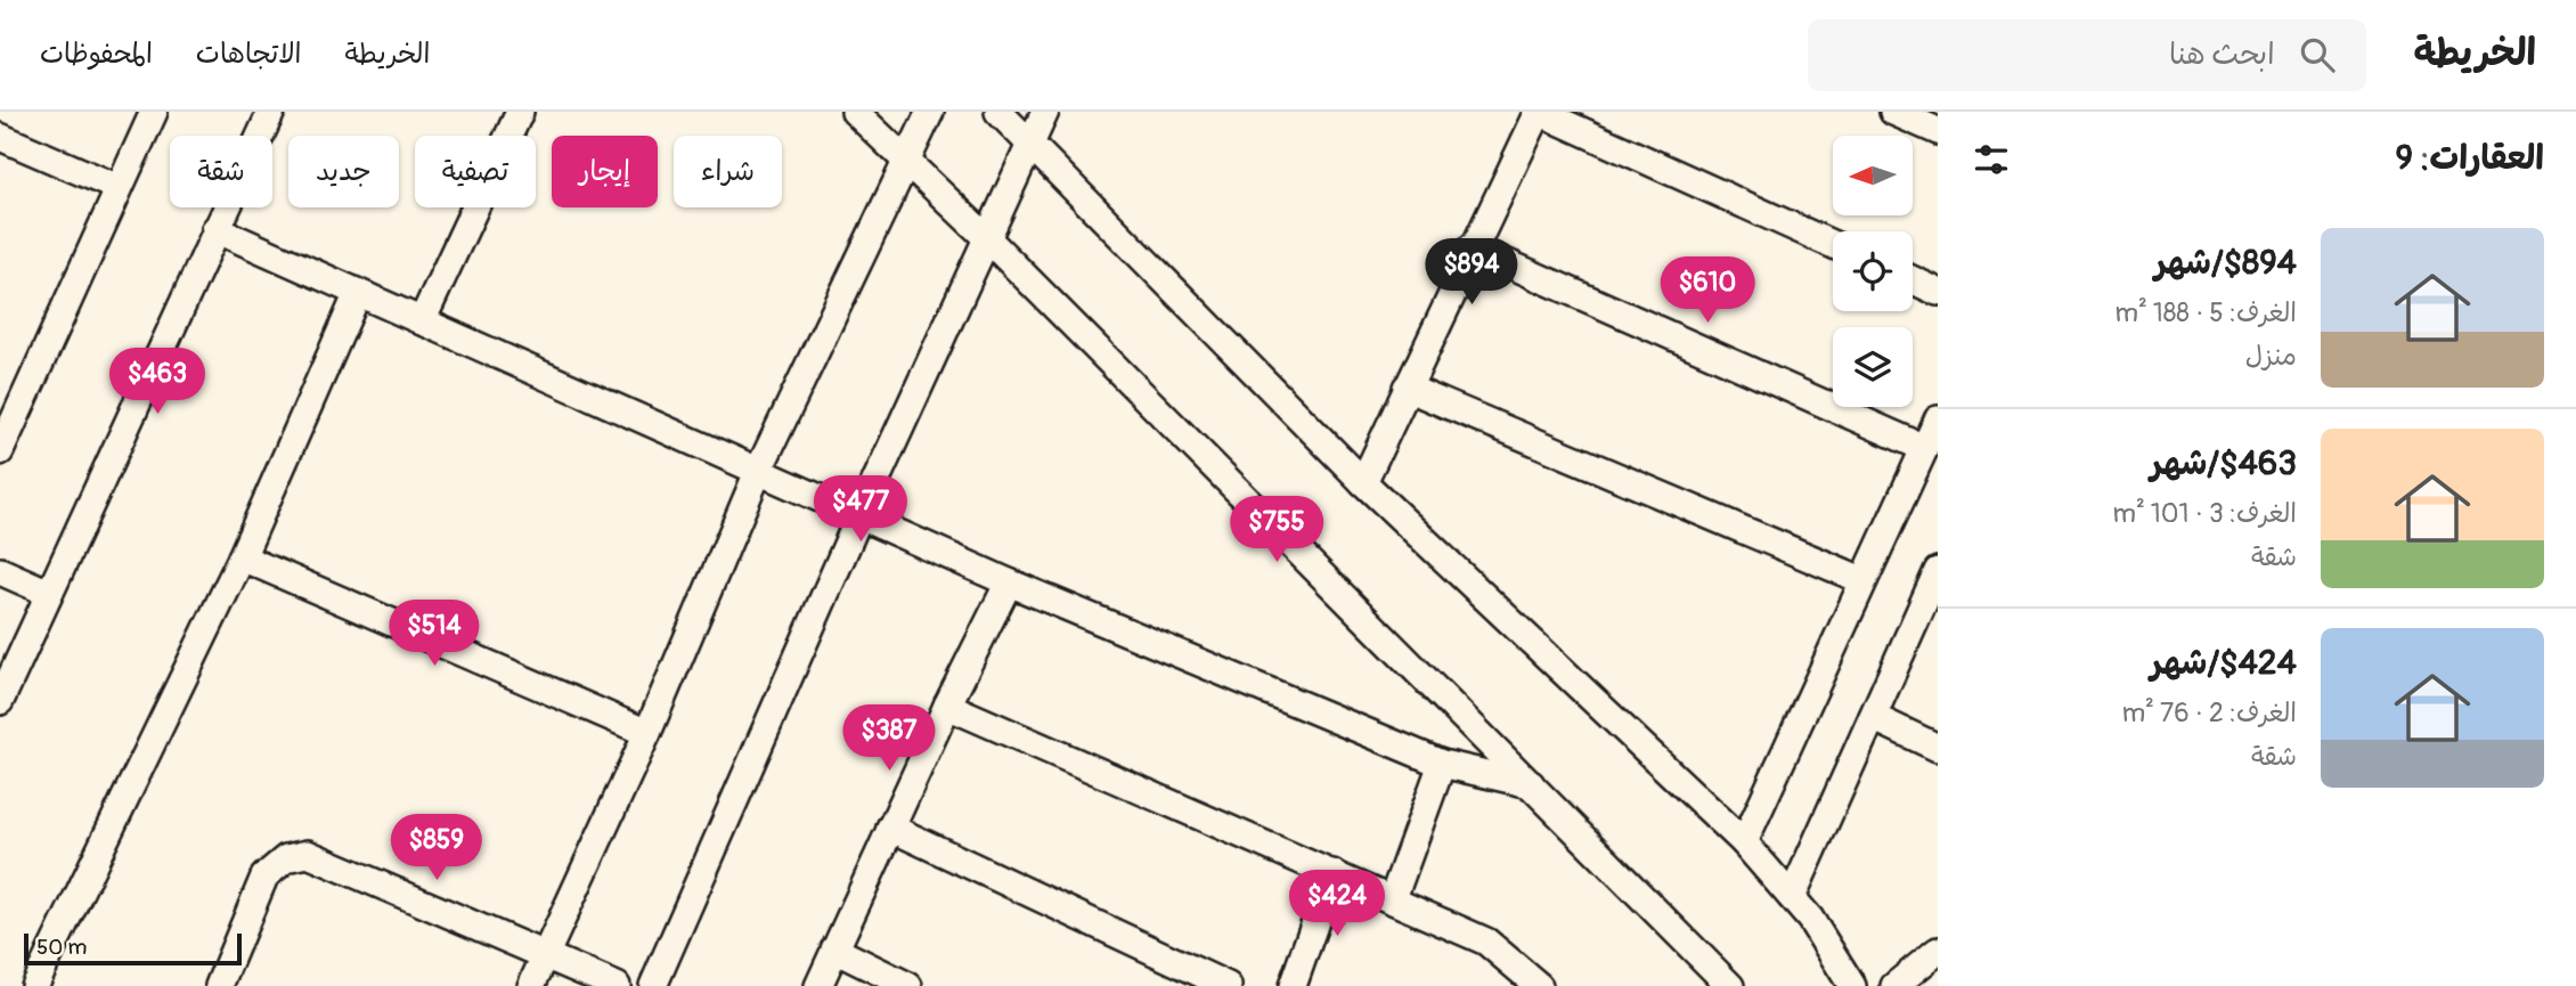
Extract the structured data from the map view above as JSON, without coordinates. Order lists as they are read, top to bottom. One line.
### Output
{"scale_bar":"50 m","north":"left","page":{"header":"الخريطة","search":"ابحث هنا","nav":["الخريطة","الاتجاهات","المحفوظات"],"heading":"العقارات: 9","chip":["شراء","إيجار","تصفية","جديد","شقة"],"list":[{"name":"$894/شهر","note":"الغرف: 5 · 188 m² · منزل"},{"name":"$463/شهر","note":"الغرف: 3 · 101 m² · شقة"},{"name":"$424/شهر","note":"الغرف: 2 · 76 m² · شقة"}],"price":["$894","$610","$463","$477","$755","$514","$387","$859","$424"],"scale":"50 m"}}
